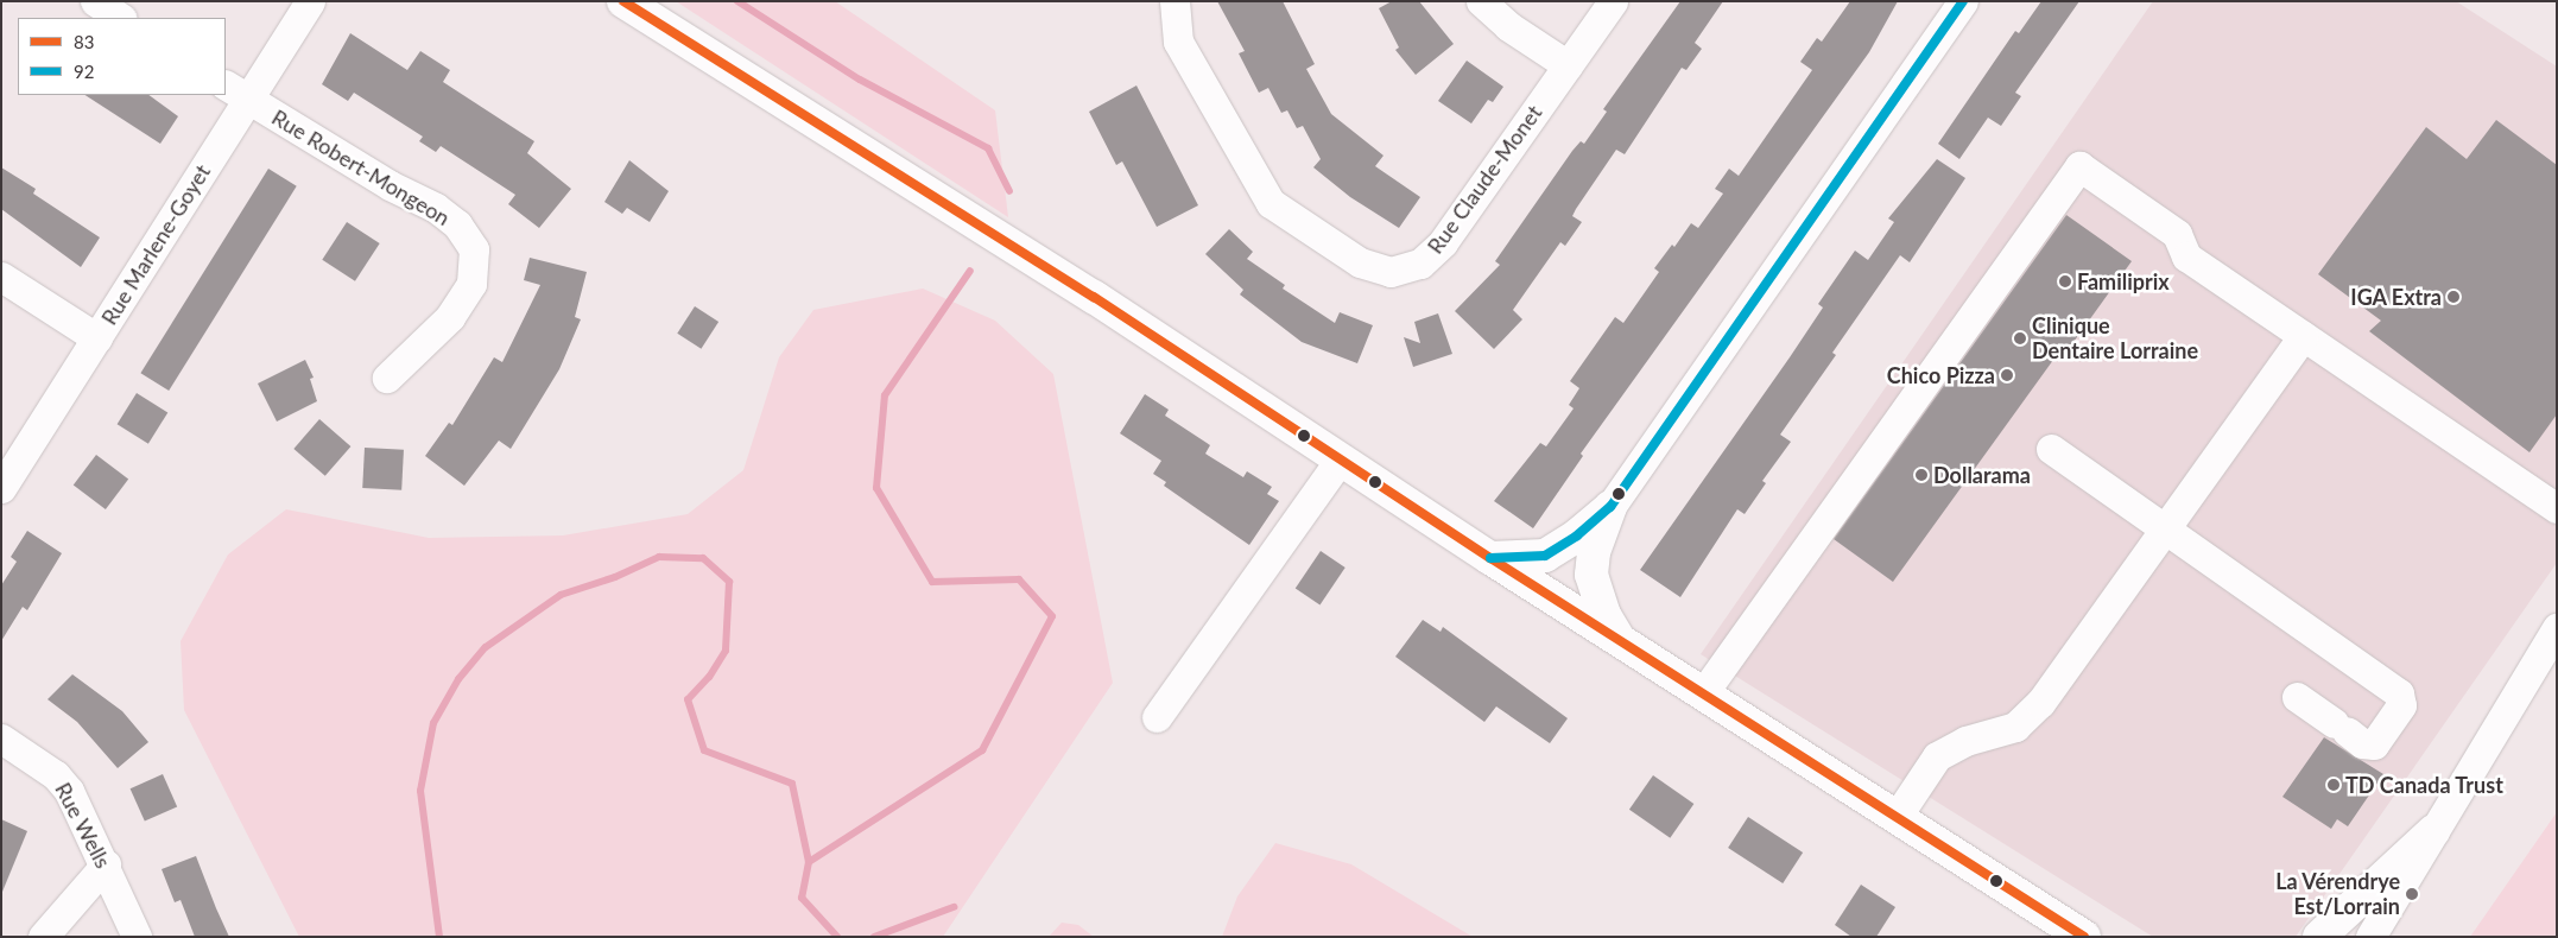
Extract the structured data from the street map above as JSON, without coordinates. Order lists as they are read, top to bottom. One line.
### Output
{"streets":{"street":["Rue Robert-Mongeon","Rue Claude-Monet","Rue Marlene-Goyet","Rue Wells"]},"crossings":[["Rue Robert-Mongeon","Rue Marlene-Goyet"]],"places":["Familiprix","IGA Extra","Clinique Dentaire Lorraine","Chico Pizza","Dollarama","TD Canada Trust","La Vérendrye Est/Lorrain"],"lines":["transit line 83","transit line 92"],"legend":["83","92"]}
